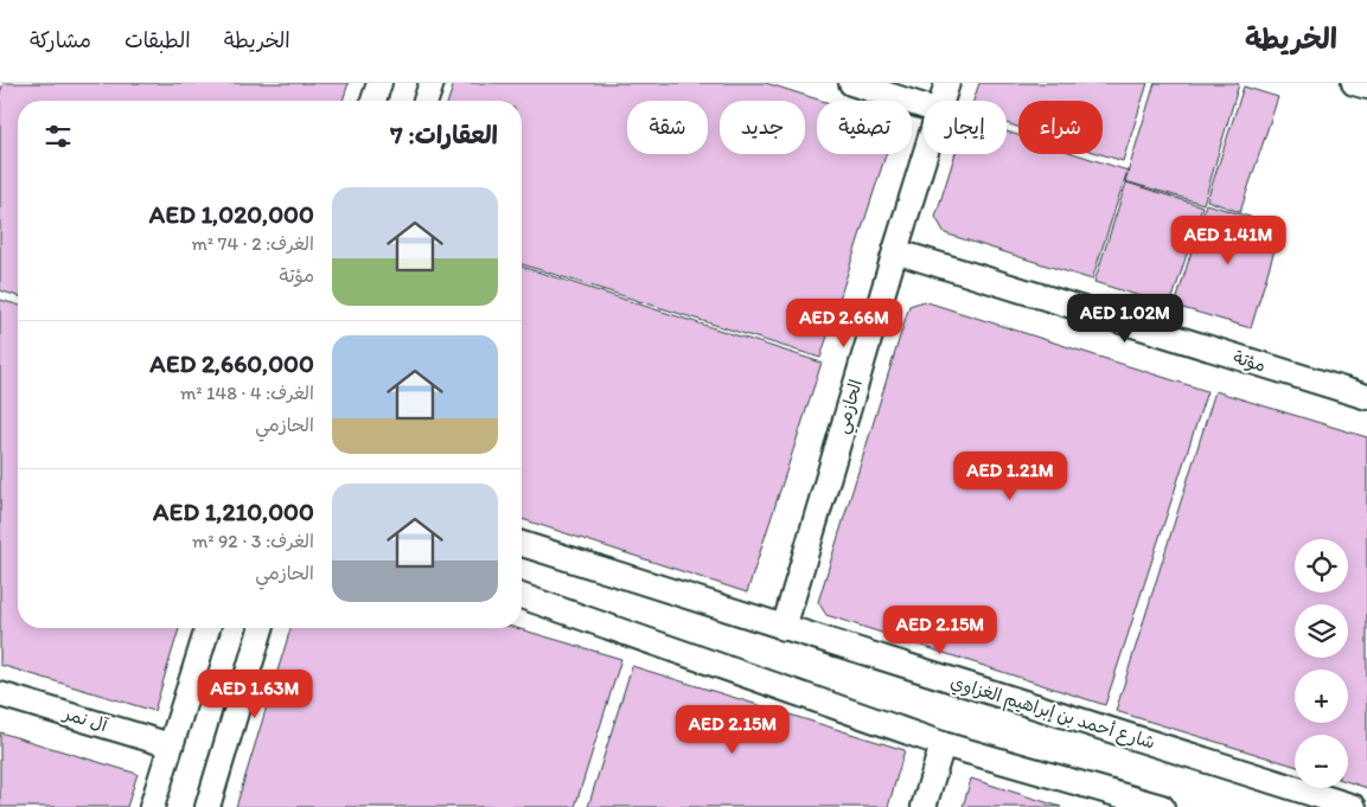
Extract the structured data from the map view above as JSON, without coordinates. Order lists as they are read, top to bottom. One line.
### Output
{"streets":{"street":["مؤتة","الحازمي","شارع أحمد بن إبراهيم الغزاوي","آل نمر"]},"crossings":[["مؤتة","الحازمي"],["الحازمي","شارع أحمد بن إبراهيم الغزاوي"]],"page":{"header":"الخريطة","nav":["الخريطة","الطبقات","مشاركة"],"chip":["شراء","إيجار","تصفية","جديد","شقة"],"heading":"العقارات: 7","list":[{"name":"AED 1,020,000","note":"الغرف: 2 · 74 m² · مؤتة"},{"name":"AED 2,660,000","note":"الغرف: 4 · 148 m² · الحازمي"},{"name":"AED 1,210,000","note":"الغرف: 3 · 92 m² · الحازمي"}],"price":["AED 1.41M","AED 1.02M","AED 2.66M","AED 1.21M","AED 2.15M","AED 1.63M","AED 2.15M"],"map_buttons":["+","−"]}}
